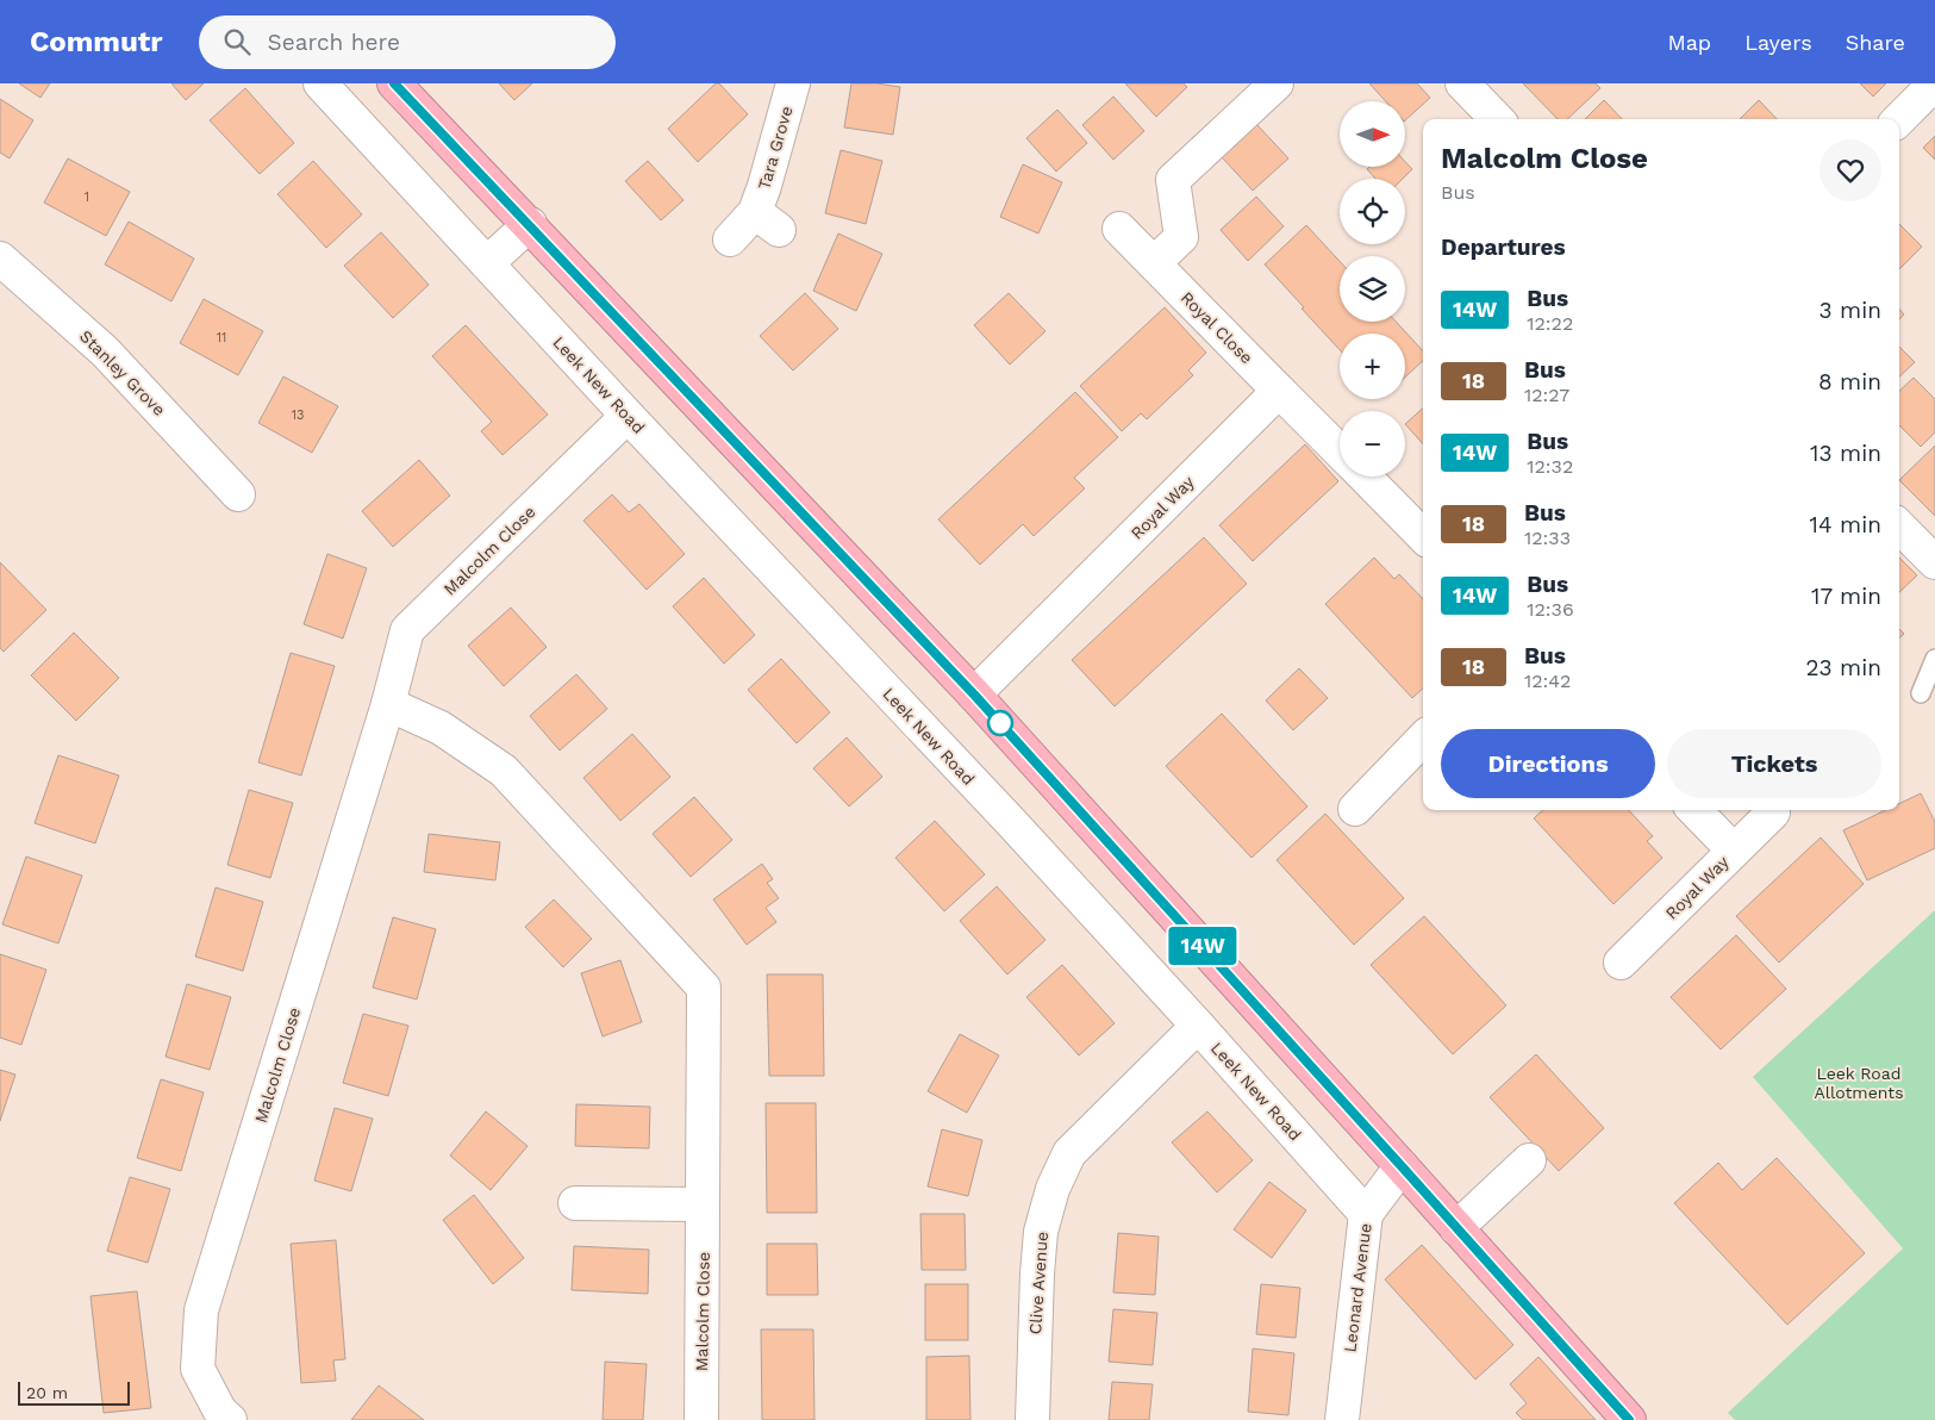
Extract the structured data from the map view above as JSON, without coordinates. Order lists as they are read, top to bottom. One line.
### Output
{"streets":{"street":["Tara Grove","Royal Close","Stanley Grove","Leek New Road","Royal Way","Malcolm Close","Clive Avenue","Leonard Avenue"]},"crossings":[["Royal Close","Royal Way"],["Leek New Road","Malcolm Close"],["Leek New Road","Clive Avenue"],["Leek New Road","Leonard Avenue"]],"parks":["Leek Road Allotments"],"lines":["bus line 14W"],"house_numbers":["1","11","13"],"scale_bar":"20 m","north":"right","page":{"header":"Commutr","search":"Search here","nav":["Map","Layers","Share"],"on_map":"14W","map_buttons":["+","−"],"heading":[["Malcolm Close","Bus"],"Departures"],"list":[{"mark":"14W","name":"Bus","note":"12:22","value":"3 min"},{"mark":"18","name":"Bus","note":"12:27","value":"8 min"},{"mark":"14W","name":"Bus","note":"12:32","value":"13 min"},{"mark":"18","name":"Bus","note":"12:33","value":"14 min"},{"mark":"14W","name":"Bus","note":"12:36","value":"17 min"},{"mark":"18","name":"Bus","note":"12:42","value":"23 min"}],"buttons":["Directions","Tickets"],"scale":"20 m"}}
